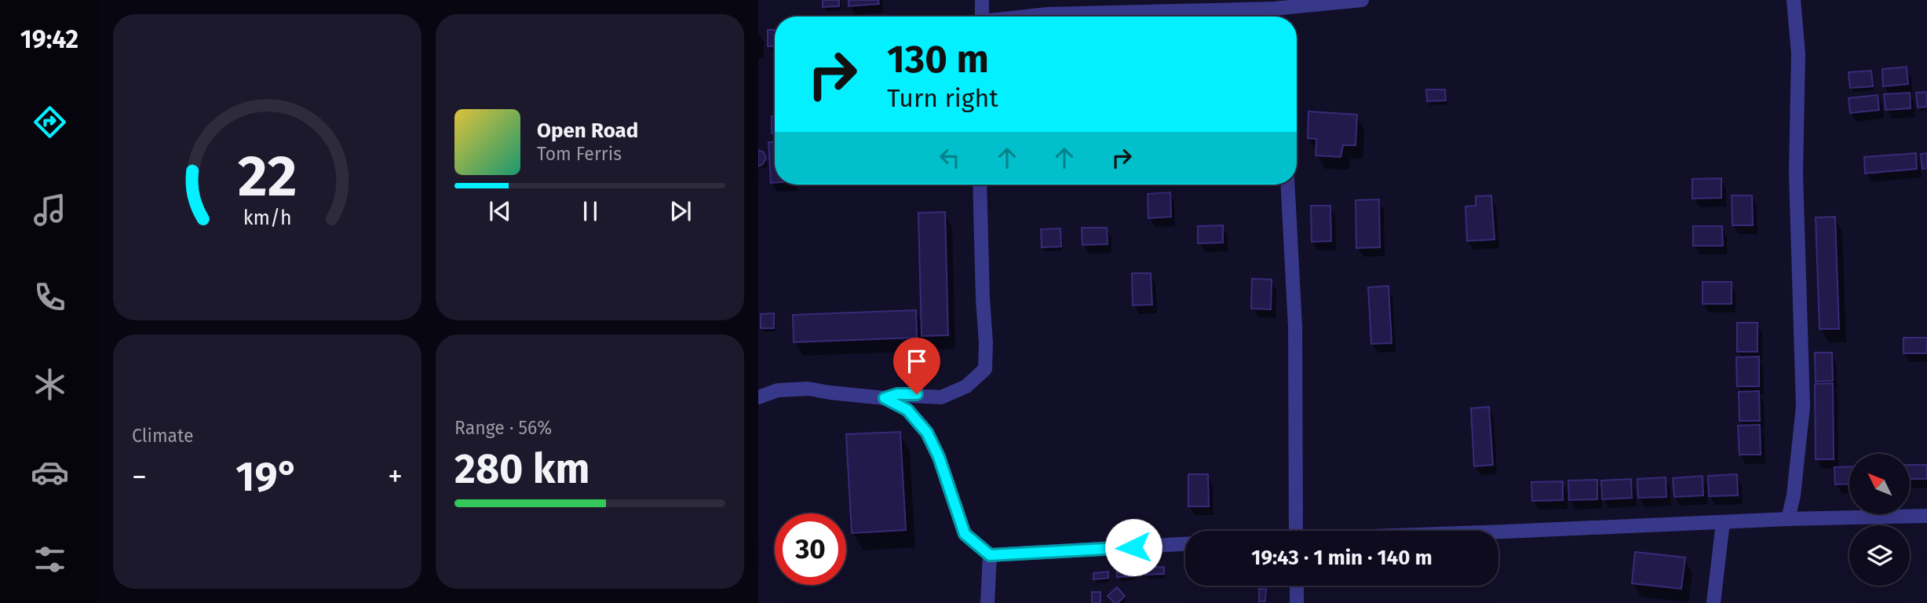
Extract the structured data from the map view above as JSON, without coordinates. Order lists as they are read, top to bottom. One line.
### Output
{"north":"top left","page":{"tabs":"19:42","turn":["130 m","Turn right"],"song":["Open Road","Tom Ferris"],"tile":["Climate",["Range · 56%","280 km"]],"heat":["−","19°","+"],"limit":"30","trip":"19:43 · 1 min · 140 m","gauge":["22","km/h"]}}
